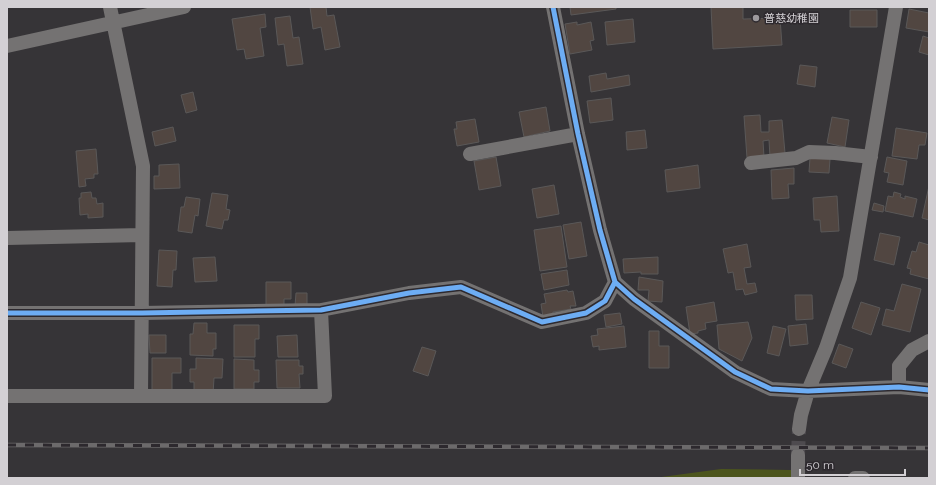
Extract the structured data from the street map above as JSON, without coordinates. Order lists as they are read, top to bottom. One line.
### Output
{"places":["普慈幼稚園"],"scale_bar":"50 m"}
